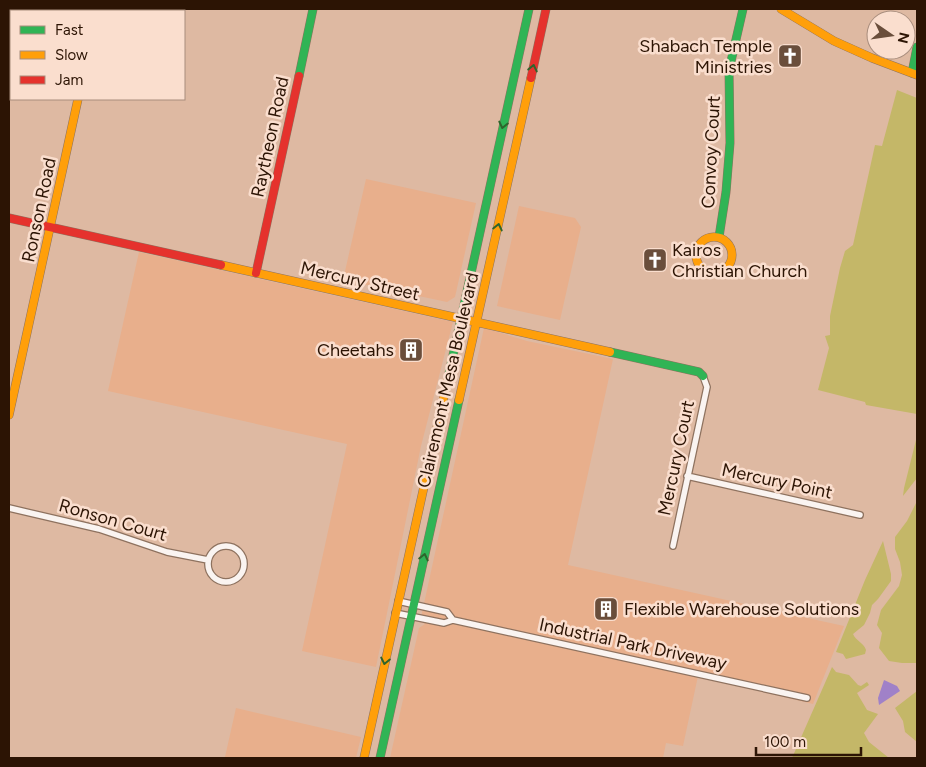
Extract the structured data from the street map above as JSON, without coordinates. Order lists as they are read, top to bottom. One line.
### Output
{"streets":{"main road":["Raytheon Road","Convoy Court","Ronson Road","Mercury Street","Clairemont Mesa Boulevard"],"street":["Mercury Court","Mercury Point","Ronson Court","Industrial Park Driveway"]},"crossings":[["Raytheon Road","Mercury Street"],["Ronson Road","Mercury Street"],["Mercury Street","Clairemont Mesa Boulevard"],["Mercury Street","Mercury Court"],["Clairemont Mesa Boulevard","Industrial Park Driveway"],["Mercury Court","Mercury Point"]],"places":{"church":["Shabach Temple Ministries","Kairos Christian Church"],"building":["Cheetahs","Flexible Warehouse Solutions"]},"legend":["Fast","Slow","Jam"],"scale_bar":"100 m","north":"right"}
